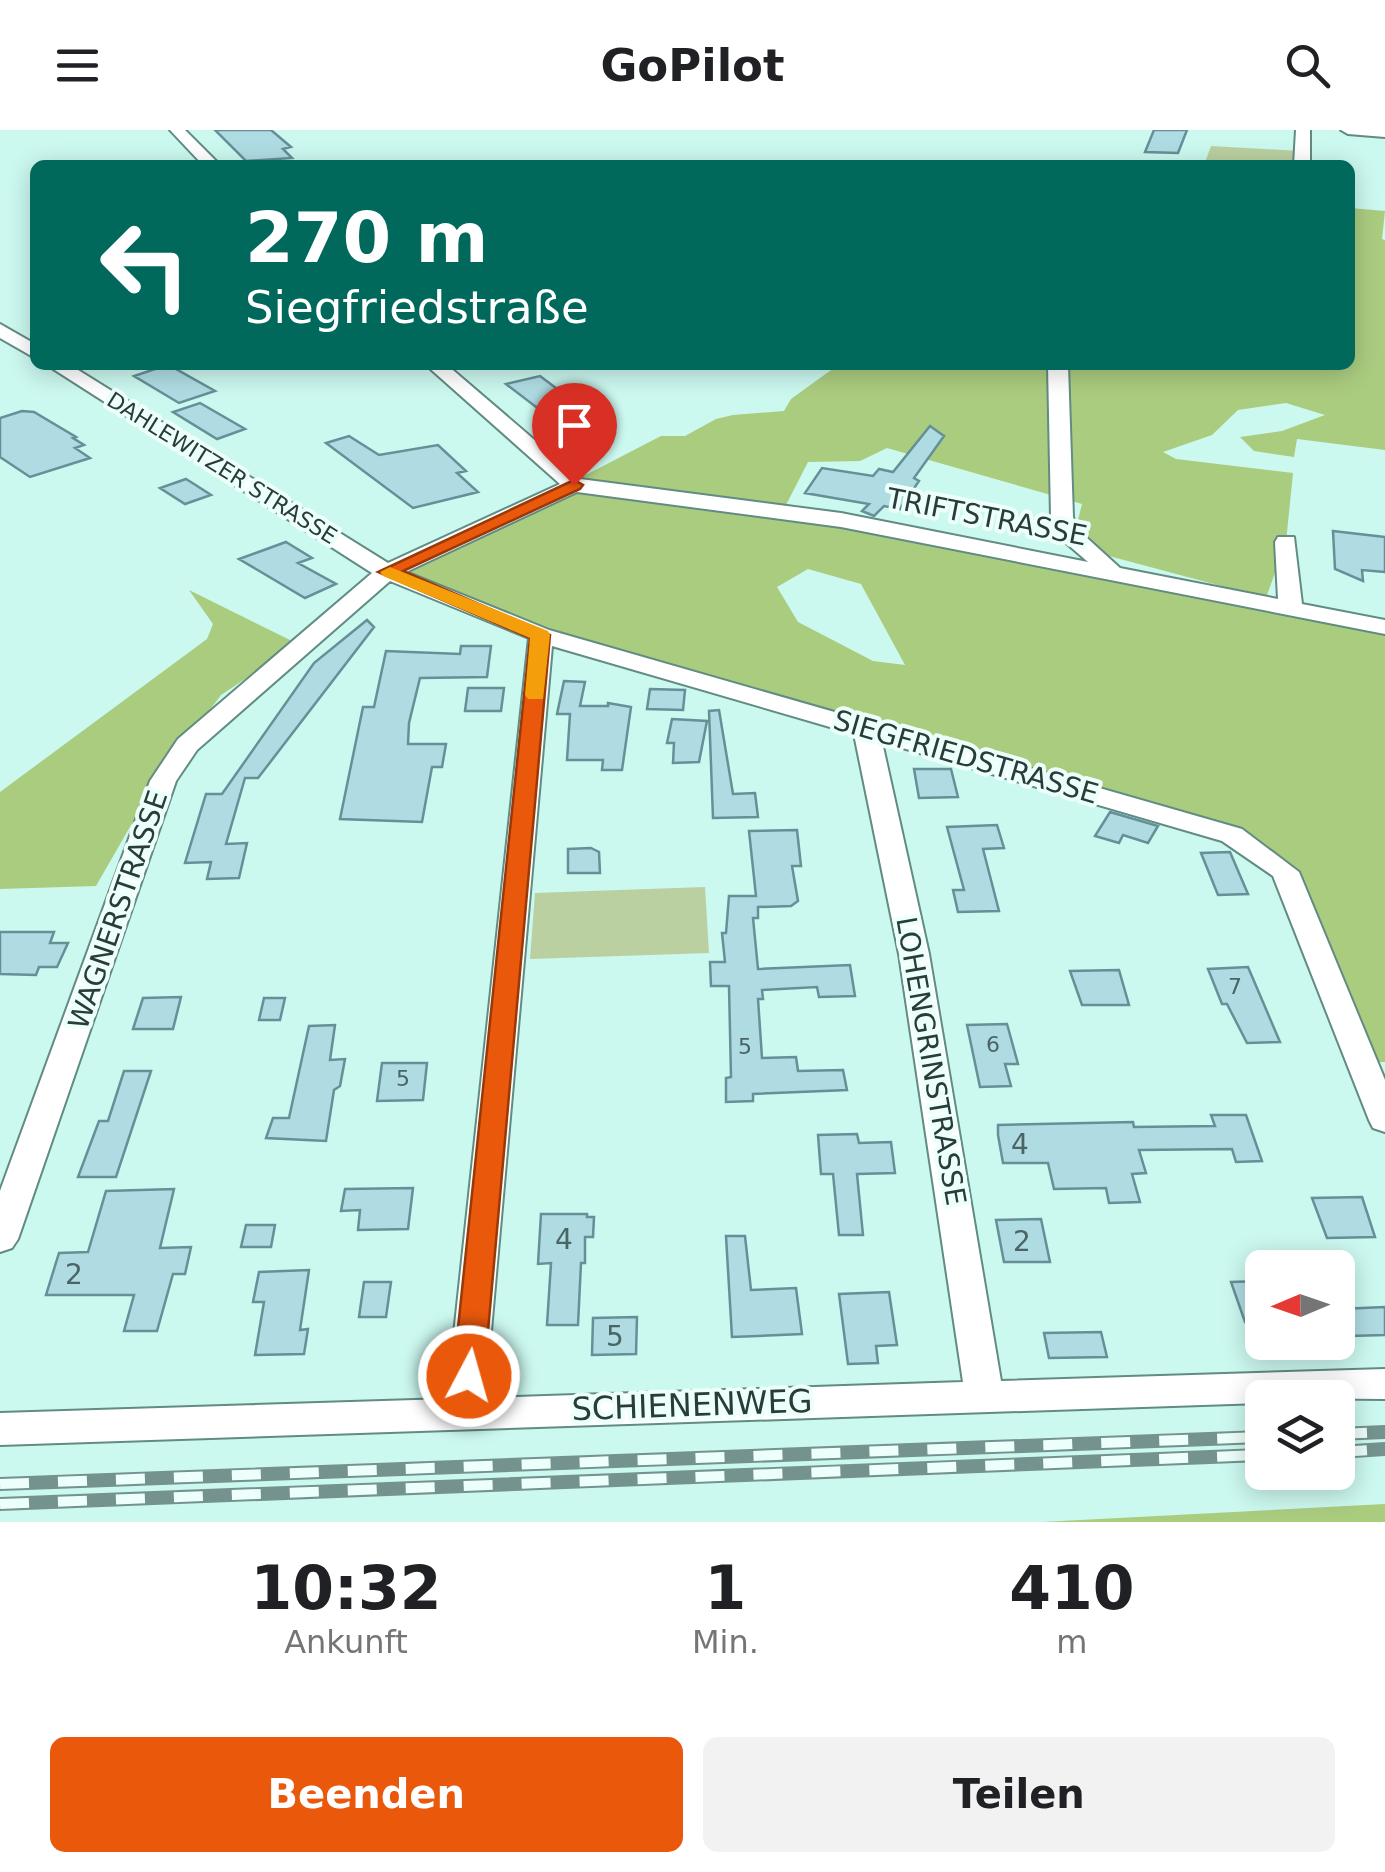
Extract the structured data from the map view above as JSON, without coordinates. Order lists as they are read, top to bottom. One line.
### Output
{"streets":{"street":["DAHLEWITZER STRASSE","TRIFTSTRASSE","SIEGFRIEDSTRASSE","WAGNERSTRASSE","LOHENGRINSTRASSE","SCHIENENWEG"]},"crossings":[["DAHLEWITZER STRASSE","SIEGFRIEDSTRASSE"],["DAHLEWITZER STRASSE","WAGNERSTRASSE"],["TRIFTSTRASSE","WAGNERSTRASSE"],["SIEGFRIEDSTRASSE","WAGNERSTRASSE"],["SIEGFRIEDSTRASSE","LOHENGRINSTRASSE"],["LOHENGRINSTRASSE","SCHIENENWEG"]],"house_numbers":["7","6","5","5","4","4","2","2","5"],"north":"left","page":{"header":"GoPilot","turn":["270 m","Siegfriedstraße"],"eta":["10:32","Ankunft","1","Min.","410","m"],"buttons":["Beenden","Teilen"]}}
